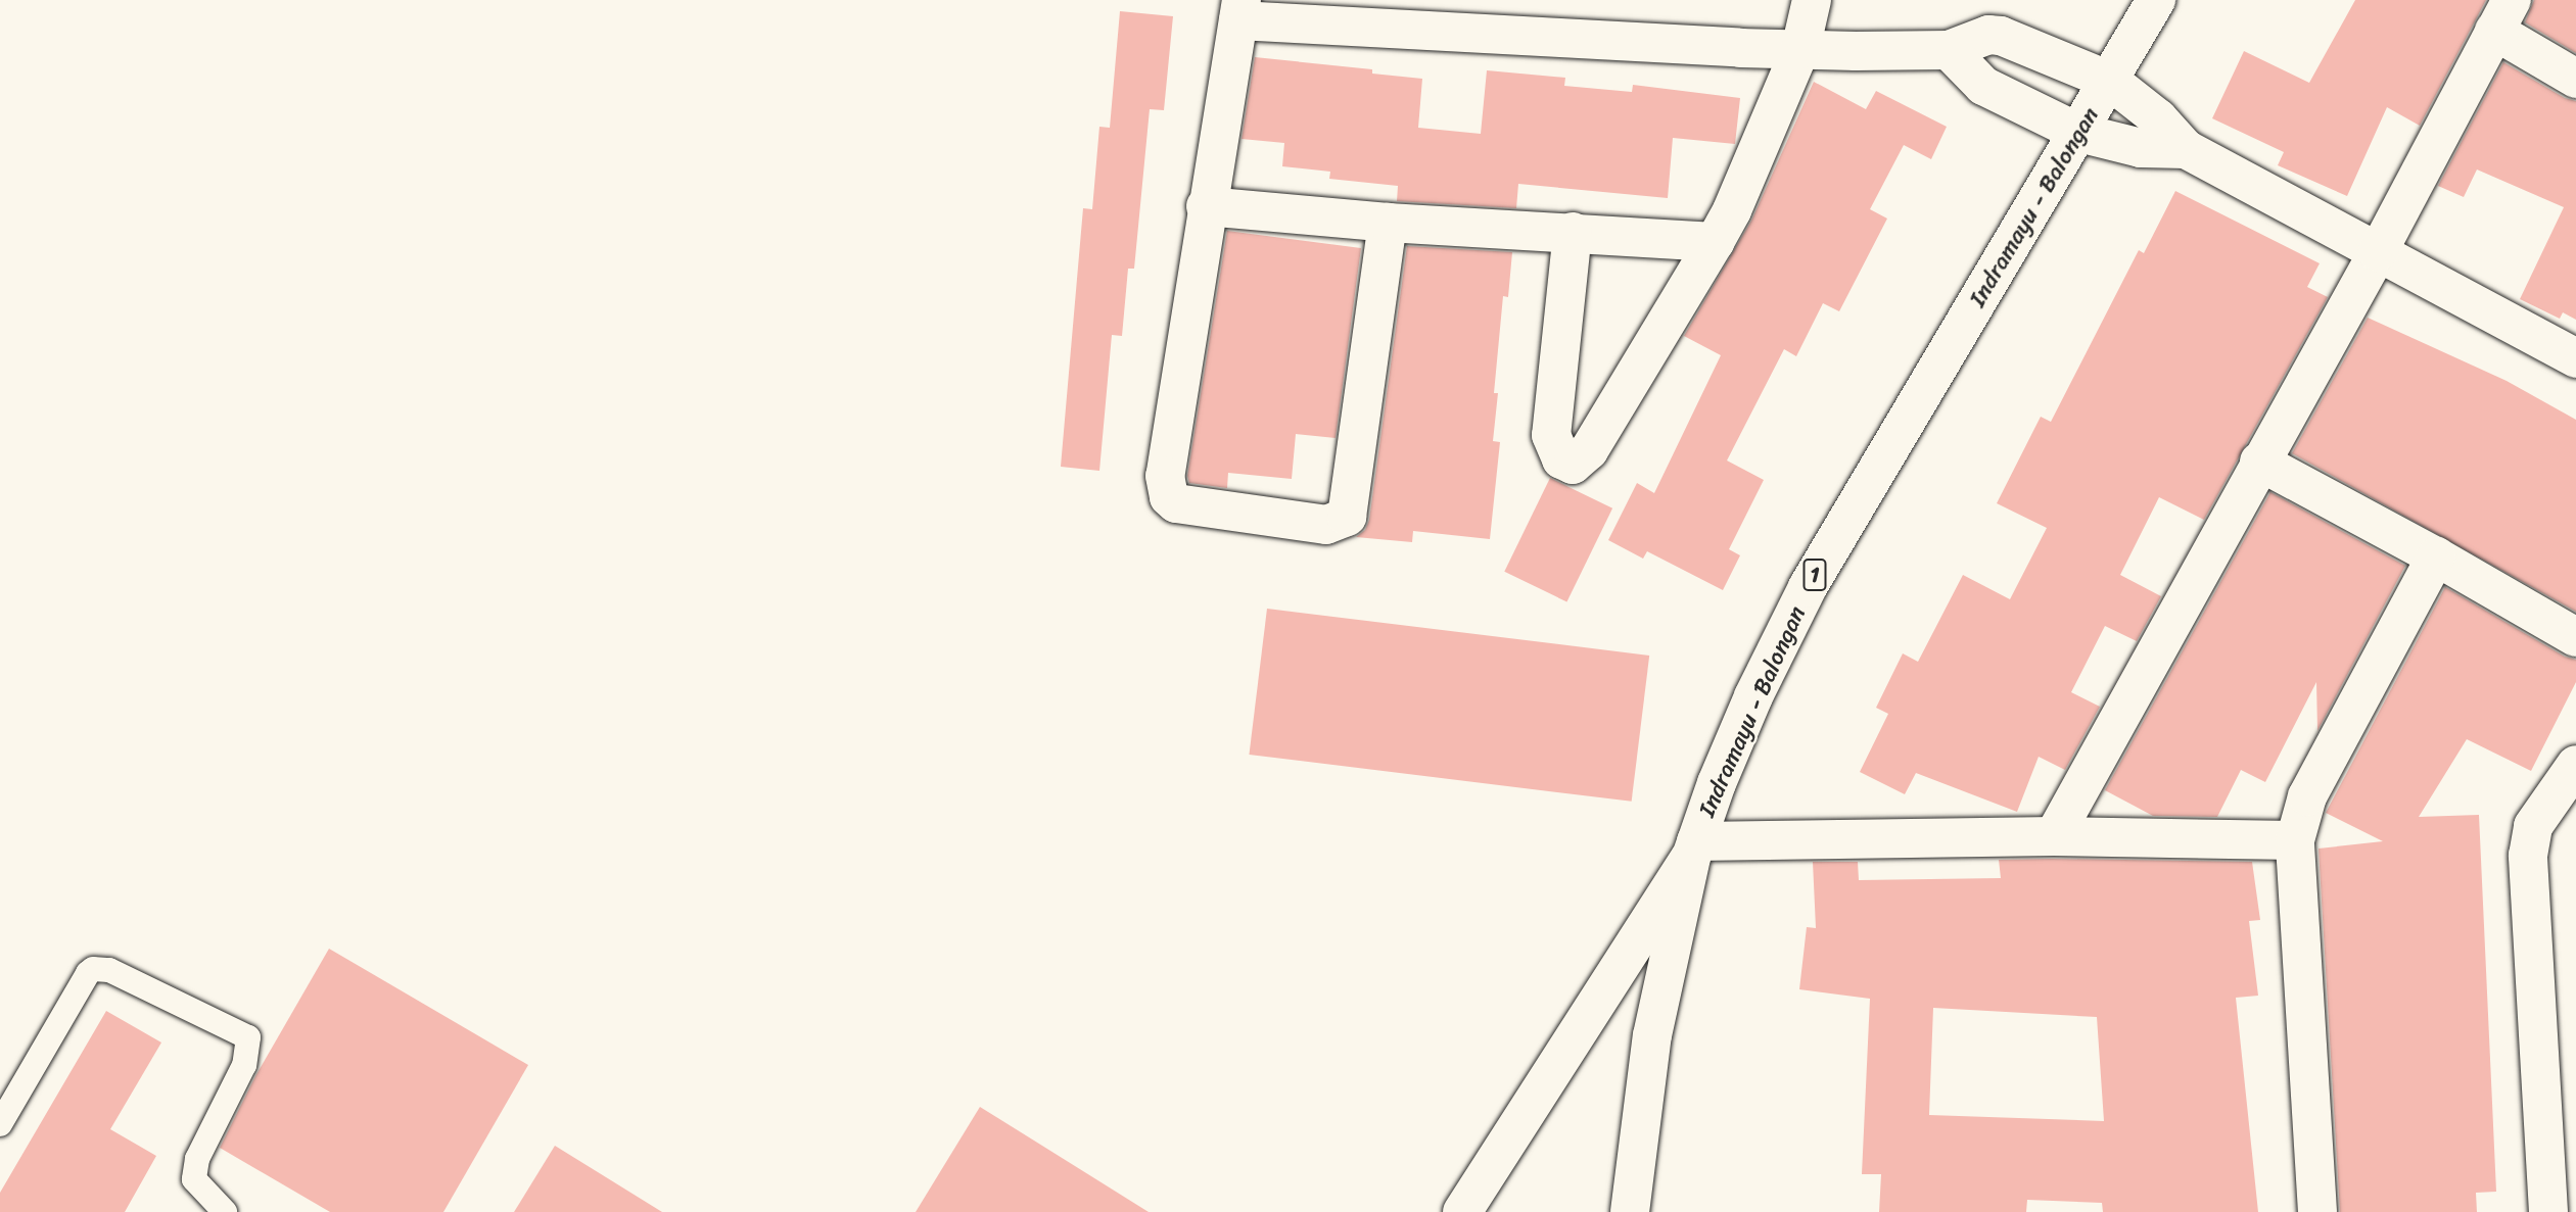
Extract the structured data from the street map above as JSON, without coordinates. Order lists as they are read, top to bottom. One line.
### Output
{"streets":{"main road":["Indramayu - Balongan","1"]}}
